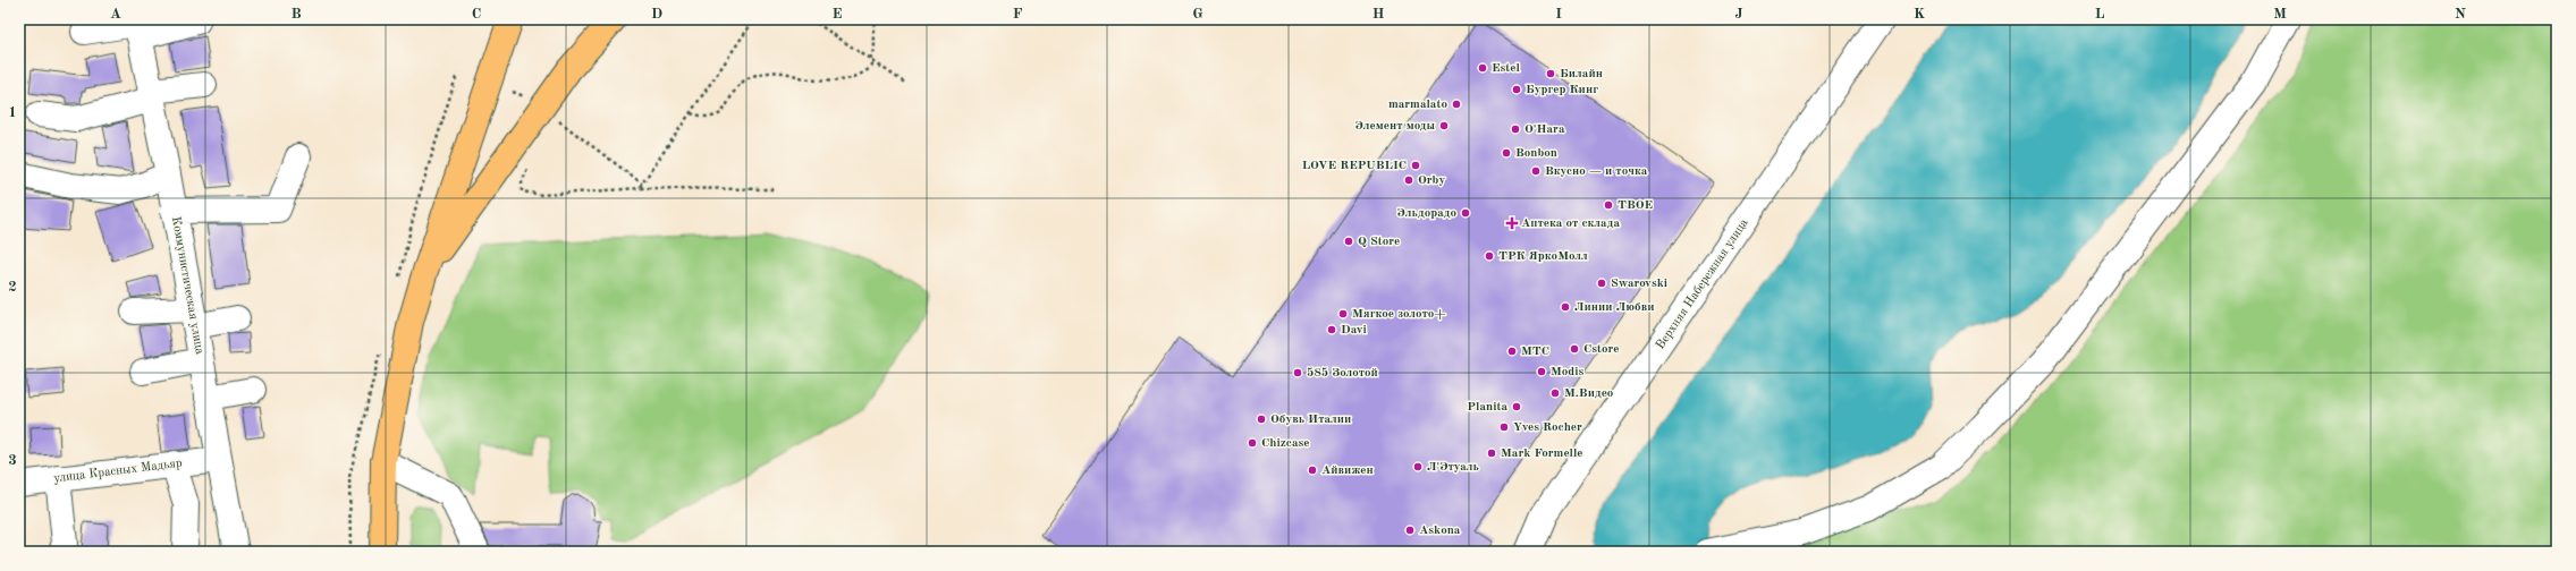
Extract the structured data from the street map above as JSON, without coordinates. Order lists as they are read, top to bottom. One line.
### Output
{"streets":{"street":["Верхняя Набережная улица","Коммунистическая улица","улица Красных Мадьяр"]},"crossings":[["Коммунистическая улица","улица Красных Мадьяр"]],"places":{"other":["Estel","Билайн","Бургер Кинг","marmalato","Элемент моды","O'Hara","Bonbon","LOVE REPUBLIC","Вкусно — и точка","Orby","ТВОЕ","Эльдорадо","Q Store","ТРК ЯркоМолл","Swarovski","Линии Любви","Мягкое золото+","Davi","Cstore","МТС","Modis","585 Золотой","М.Видео","Planita","Обувь Италии","Yves Rocher","Chizcase","Mark Formelle","Л'Этуаль","Айвижен","Askona"],"health":["Аптека от склада"]},"grid":{"columns":["A","B","C","D","E","F","G","H","I","J","K","L","M","N"],"rows":["1","2","3"]}}
